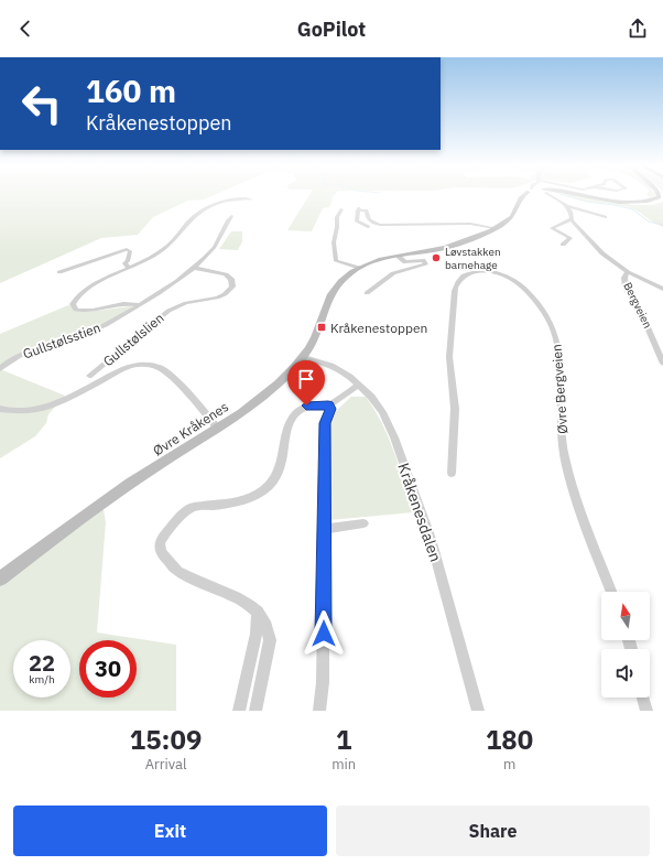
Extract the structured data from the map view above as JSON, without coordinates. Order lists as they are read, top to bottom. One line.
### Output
{"streets":{"main road":["Øvre Kråkenes"],"street":["Bergveien","Gullstølslien","Gullstølsstien","Øvre Bergveien","Kråkenesdalen"]},"crossings":[["Gullstølslien","Gullstølsstien"],["Øvre Kråkenes","Kråkenesdalen"]],"places":{"other":["Løvstakken barnehage"],"transit":["Kråkenestoppen"]},"north":"top","page":{"header":"GoPilot","turn":["160 m","Kråkenestoppen"],"speed":"22 km/h","limit":"30","eta":["15:09","Arrival","1","min","180","m"],"buttons":["Exit","Share"]}}
